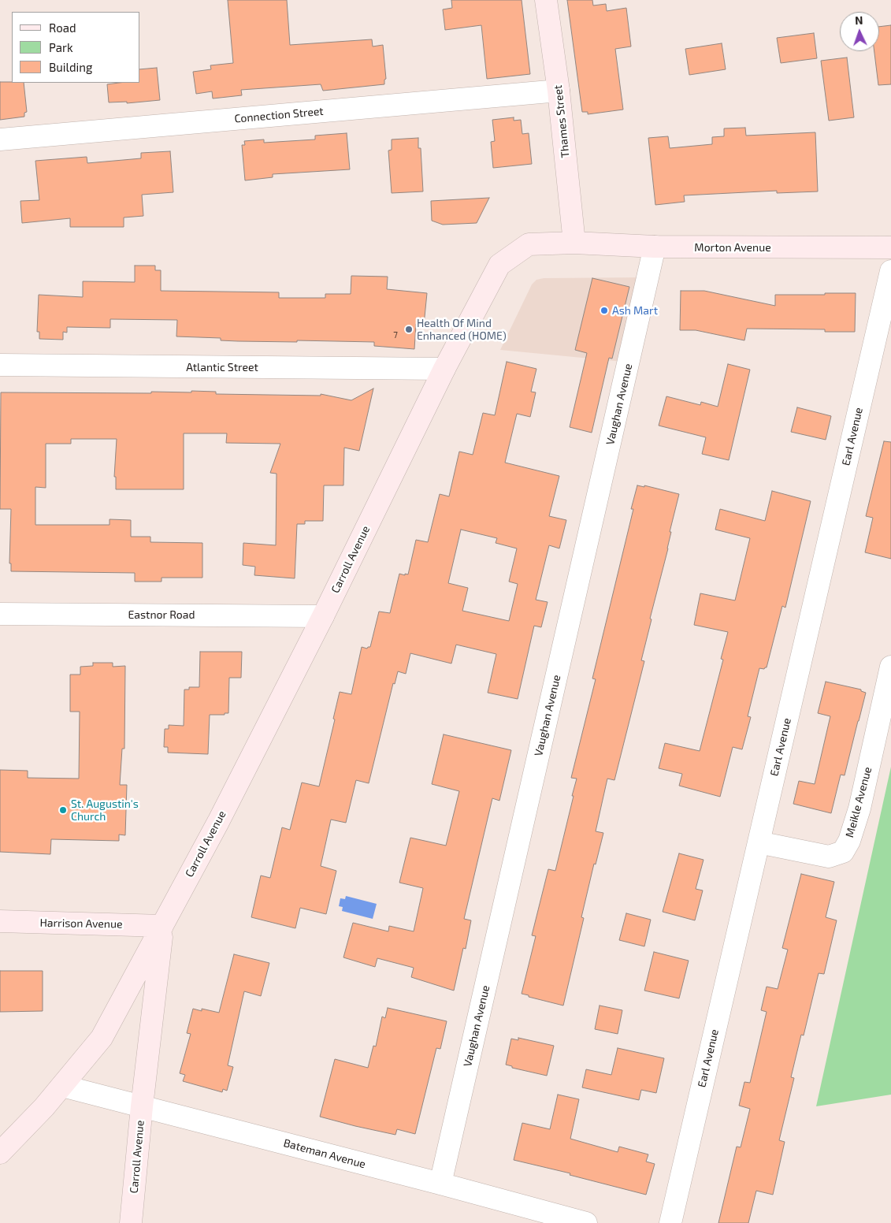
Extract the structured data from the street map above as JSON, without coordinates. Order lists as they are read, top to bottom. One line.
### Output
{"streets":{"main road":["Thames Street","Morton Avenue","Carroll Avenue","Harrison Avenue"],"street":["Connection Street","Atlantic Street","Vaughan Avenue","Earl Avenue","Eastnor Road","Meikle Avenue","Bateman Avenue"]},"crossings":[["Connection Street","Thames Street"],["Thames Street","Morton Avenue"],["Thames Street","Carroll Avenue"],["Morton Avenue","Vaughan Avenue"],["Morton Avenue","Carroll Avenue"],["Atlantic Street","Carroll Avenue"],["Vaughan Avenue","Bateman Avenue"],["Earl Avenue","Meikle Avenue"],["Carroll Avenue","Eastnor Road"],["Carroll Avenue","Harrison Avenue"],["Carroll Avenue","Bateman Avenue"]],"places":["Ash Mart","Health Of Mind Enhanced (HOME)","St. Augustin's Church"],"house_numbers":["7"],"legend":["Road","Park","Building"],"north":"top"}
